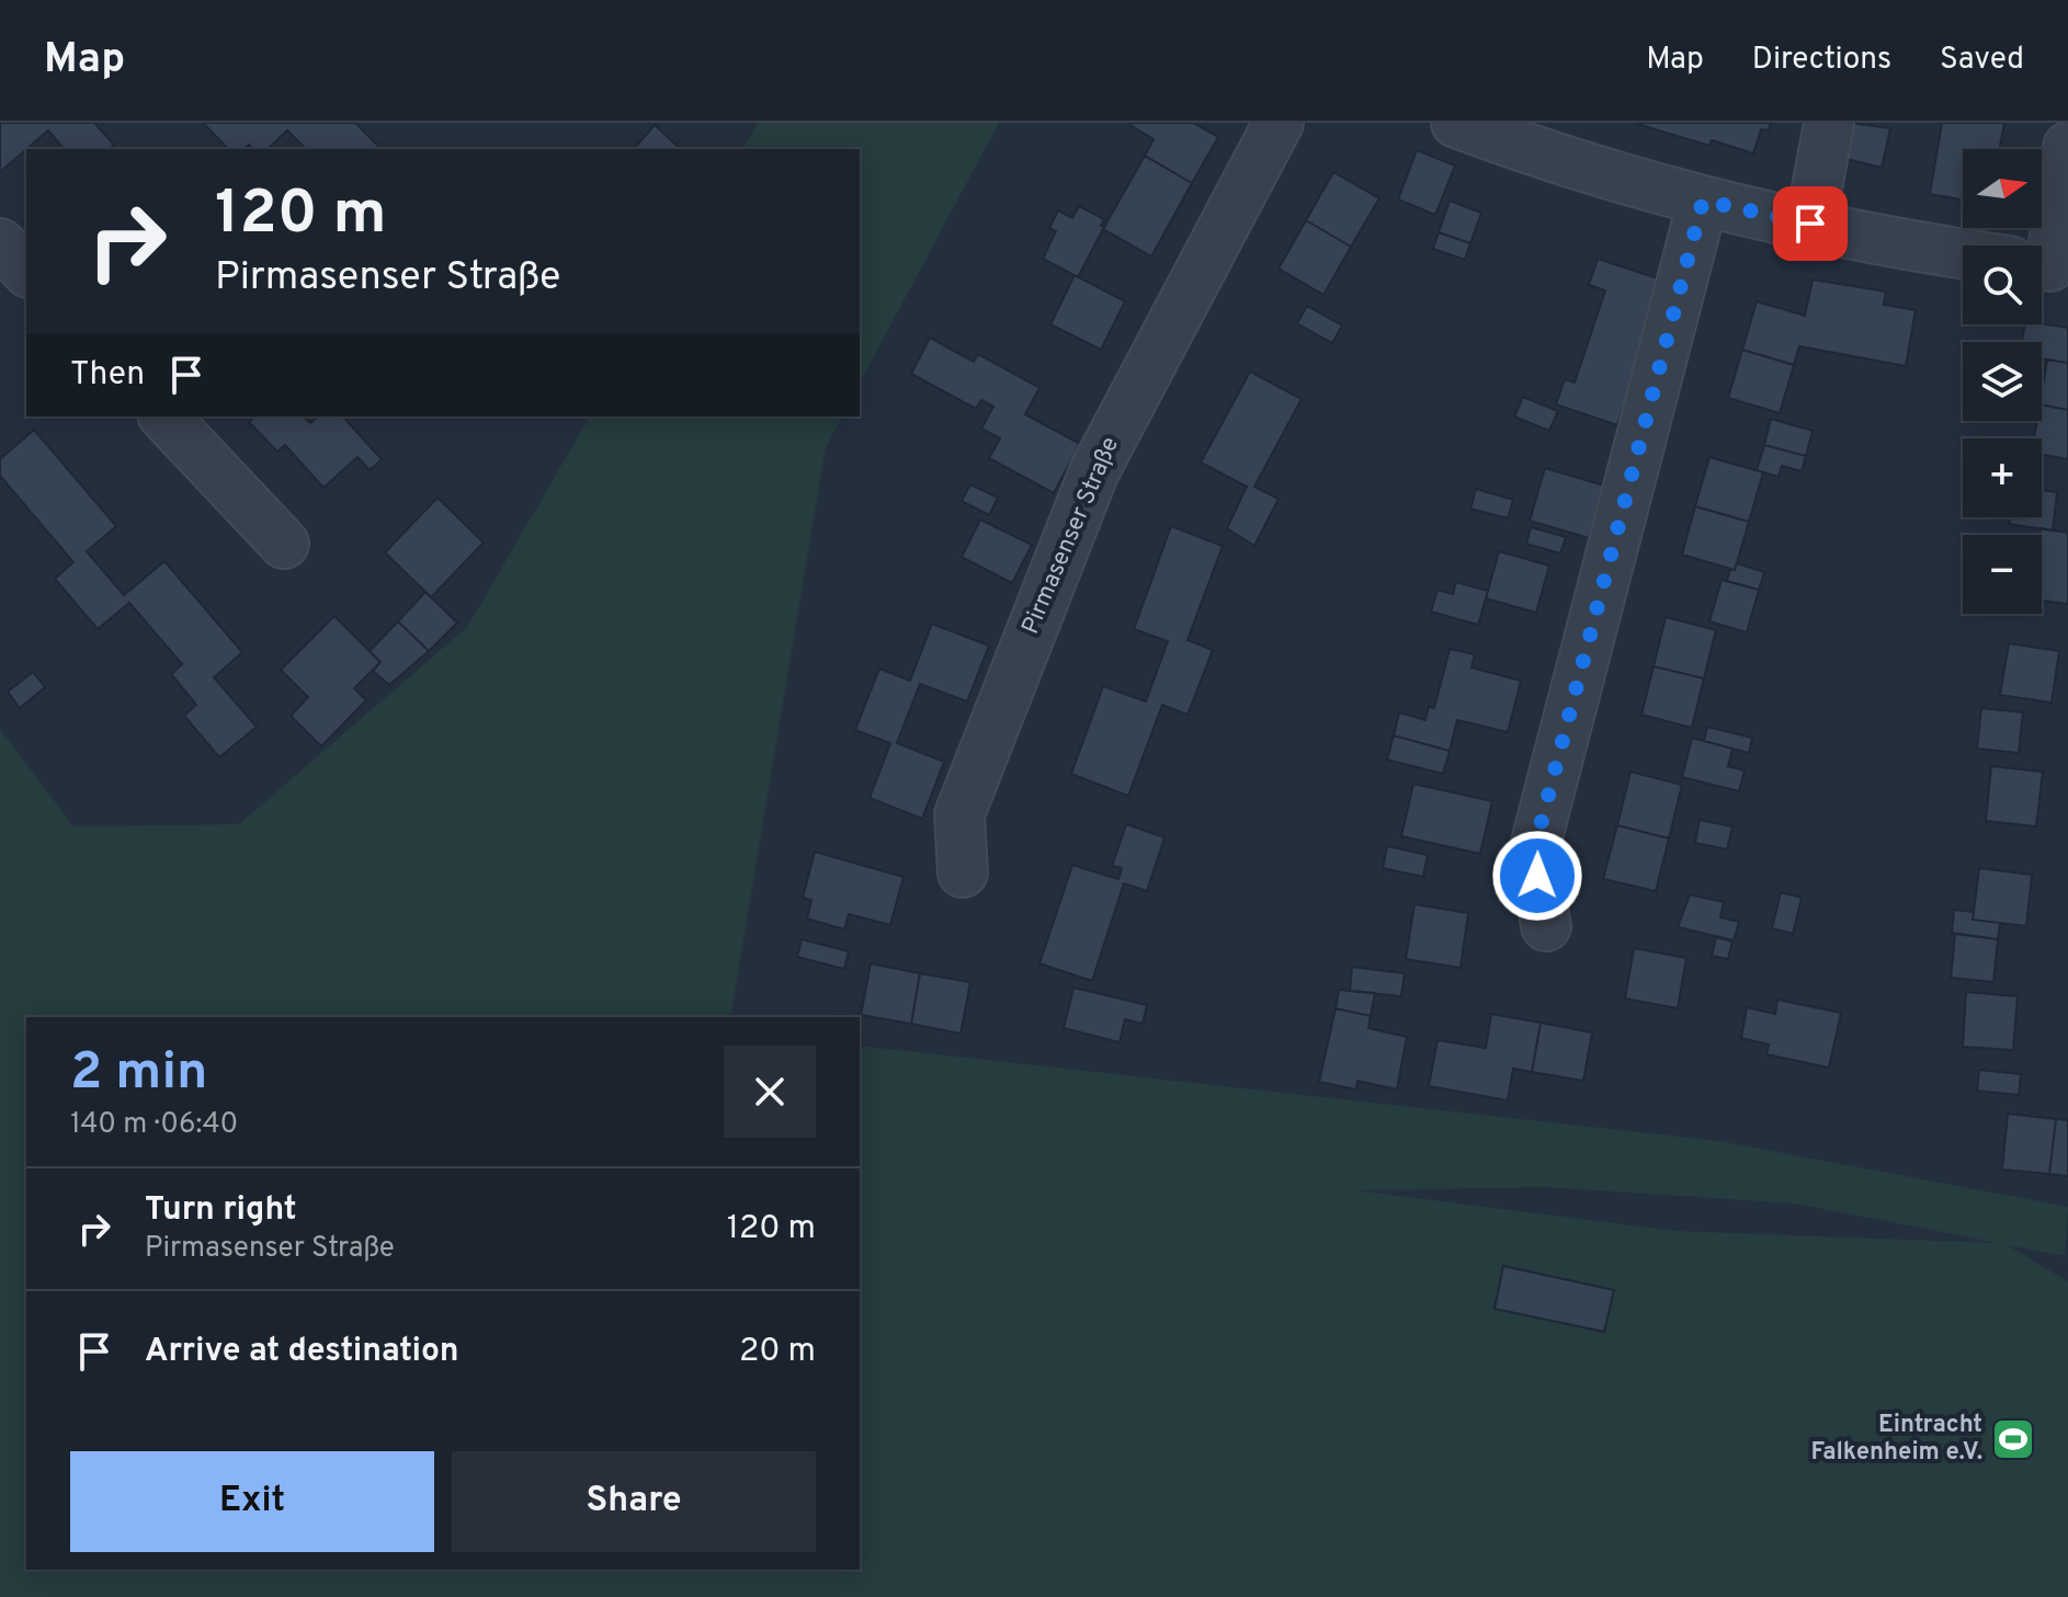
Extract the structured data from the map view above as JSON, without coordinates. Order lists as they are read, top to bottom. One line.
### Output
{"streets":{"street":["Pirmasenser Straße"]},"places":{"sports":["Eintracht Falkenheim e.V."]},"north":"right","page":{"header":"Map","nav":["Map","Directions","Saved"],"map_buttons":["+","−"],"turn":["120 m","Pirmasenser Straße"],"then":"Then","heading":["2 min","140 m · 06:40"],"list":[{"name":"Turn right","note":"Pirmasenser Straße","value":"120 m"},{"name":"Arrive at destination","value":"20 m"}],"buttons":["Exit","Share"]}}
